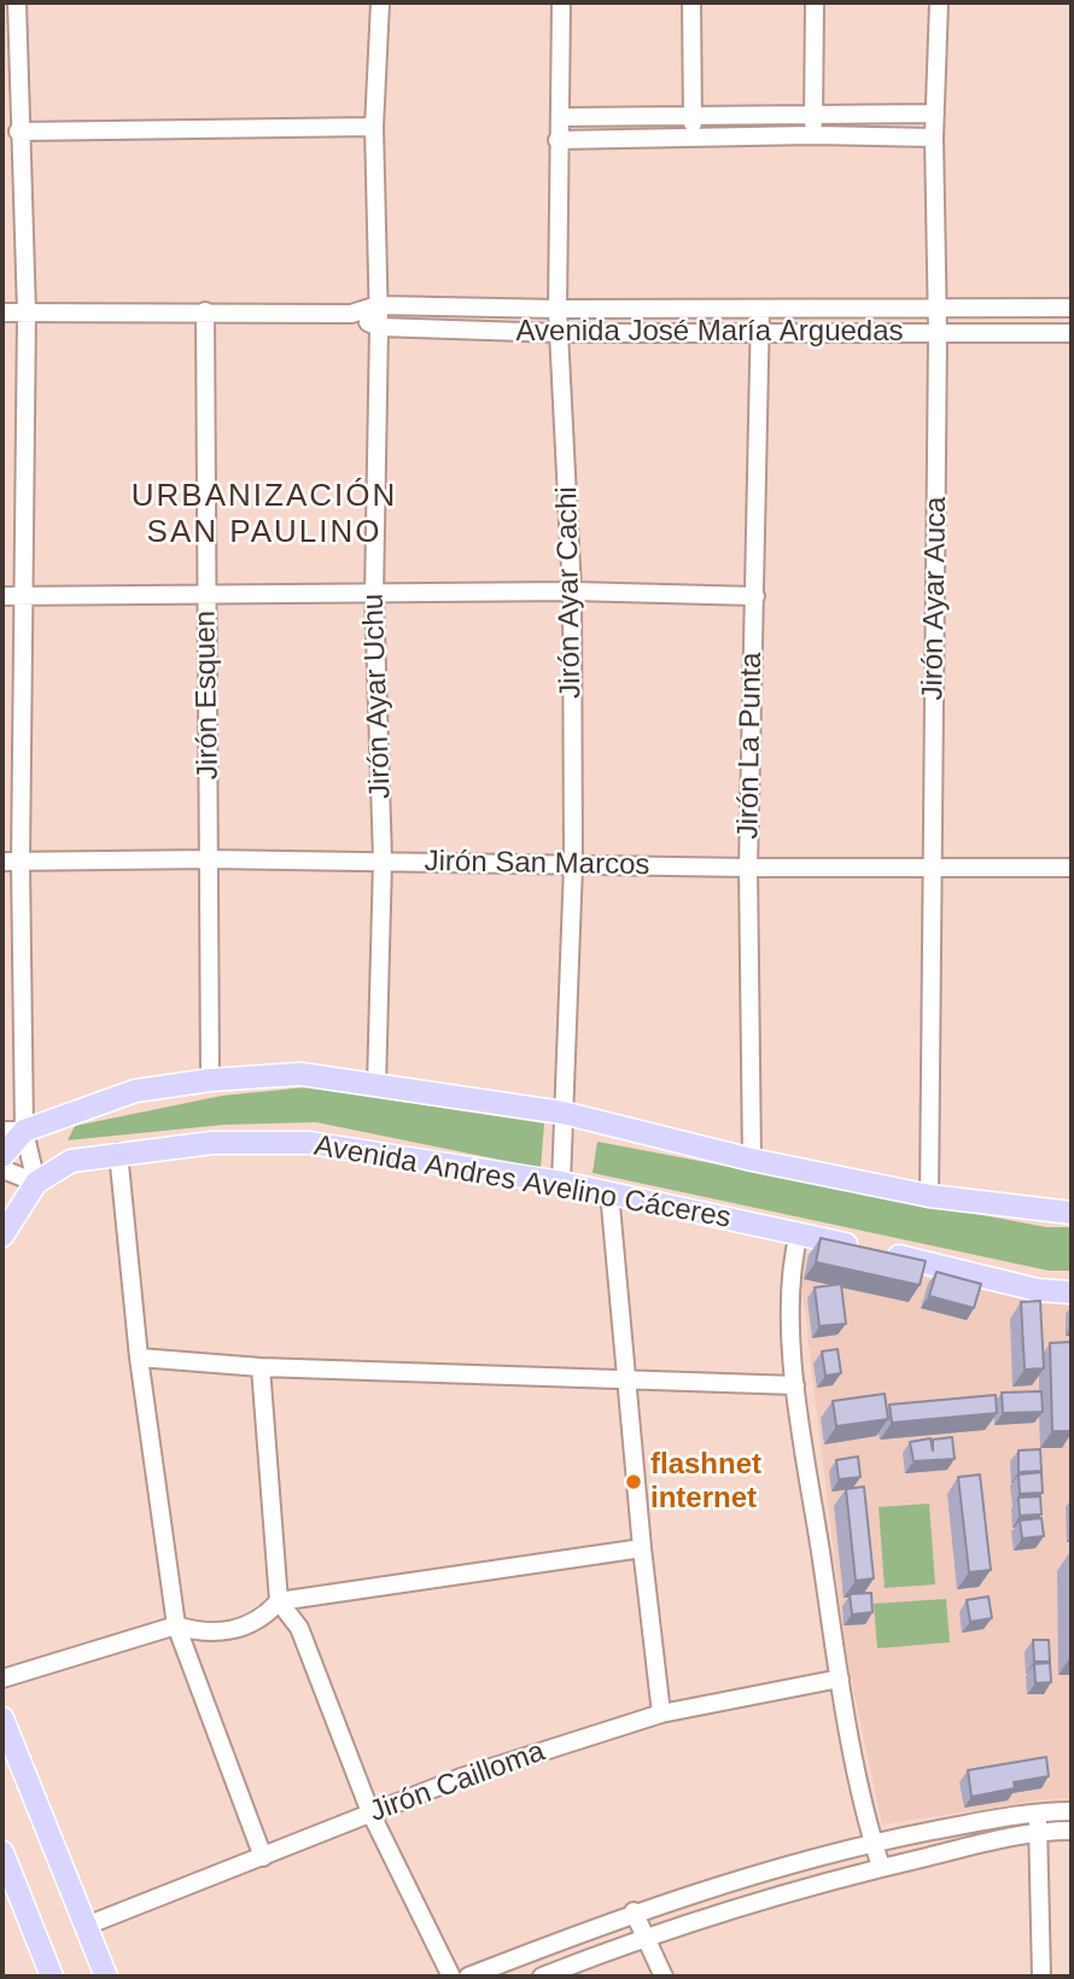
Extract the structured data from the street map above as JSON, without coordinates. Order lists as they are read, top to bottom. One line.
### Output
{"streets":{"main road":["Avenida Andres Avelino Cáceres"],"street":["Avenida José María Arguedas","Jirón Ayar Cachi","Jirón Ayar Auca","Jirón Esquen","Jirón Ayar Uchu","Jirón La Punta","Jirón San Marcos","Jirón Cailloma"]},"crossings":[["Avenida José María Arguedas","Jirón Ayar Cachi"],["Avenida José María Arguedas","Jirón Ayar Auca"],["Avenida José María Arguedas","Jirón Esquen"],["Avenida José María Arguedas","Jirón Ayar Uchu"],["Avenida José María Arguedas","Jirón La Punta"],["Jirón Ayar Cachi","Jirón San Marcos"],["Jirón Ayar Cachi","Avenida Andres Avelino Cáceres"],["Jirón Ayar Auca","Jirón San Marcos"],["Jirón Esquen","Jirón San Marcos"],["Jirón Ayar Uchu","Jirón San Marcos"],["Jirón La Punta","Jirón San Marcos"]],"districts":["URBANIZACIÓN SAN PAULINO"],"places":["flashnet internet"]}
